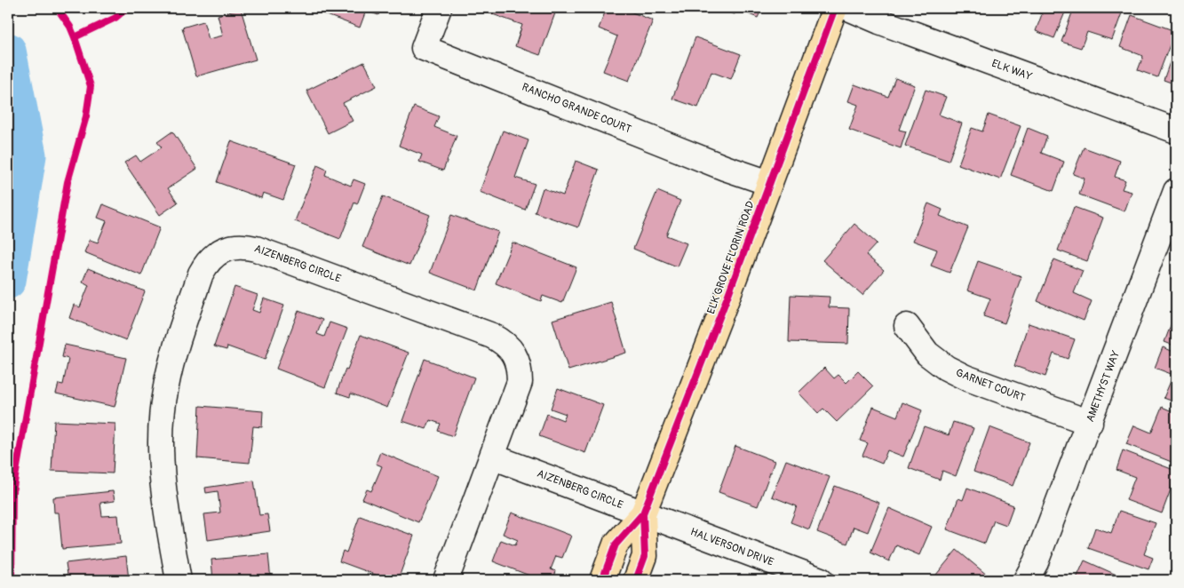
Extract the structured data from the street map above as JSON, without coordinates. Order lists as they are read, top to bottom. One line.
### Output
{"streets":{"main road":["ELK GROVE FLORIN ROAD"],"street":["ELK WAY","RANCHO GRANDE COURT","AIZENBERG CIRCLE","GARNET COURT","AMETHYST WAY","HALVERSON DRIVE"]},"crossings":[["RANCHO GRANDE COURT","ELK GROVE FLORIN ROAD"],["ELK GROVE FLORIN ROAD","AIZENBERG CIRCLE"],["ELK GROVE FLORIN ROAD","HALVERSON DRIVE"],["AIZENBERG CIRCLE","HALVERSON DRIVE"],["GARNET COURT","AMETHYST WAY"]]}
